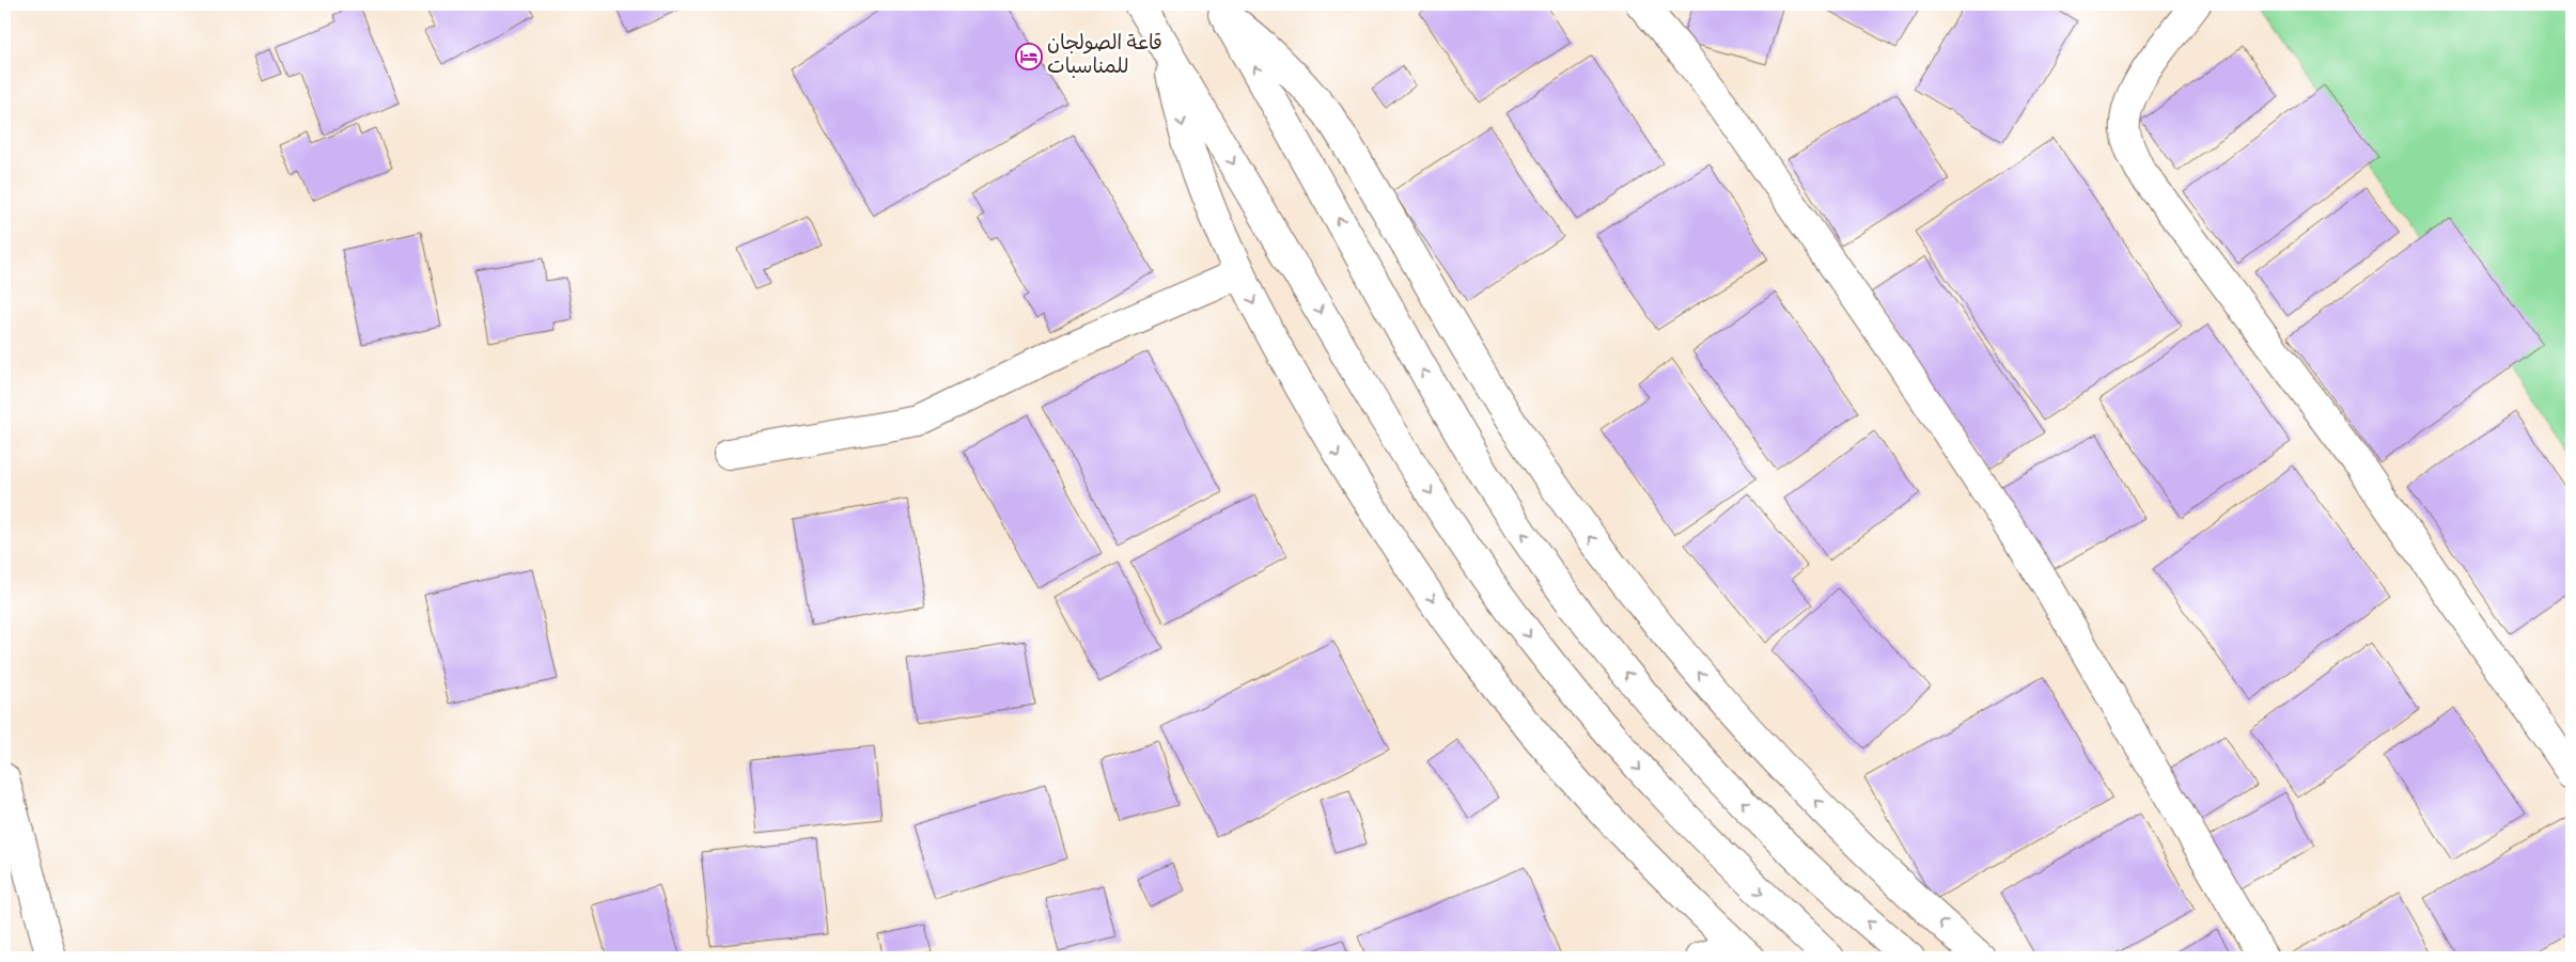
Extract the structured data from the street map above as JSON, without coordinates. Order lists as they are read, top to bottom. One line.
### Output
{"places":{"hotel":["قاعة الصولجان للمناسبات"]}}
